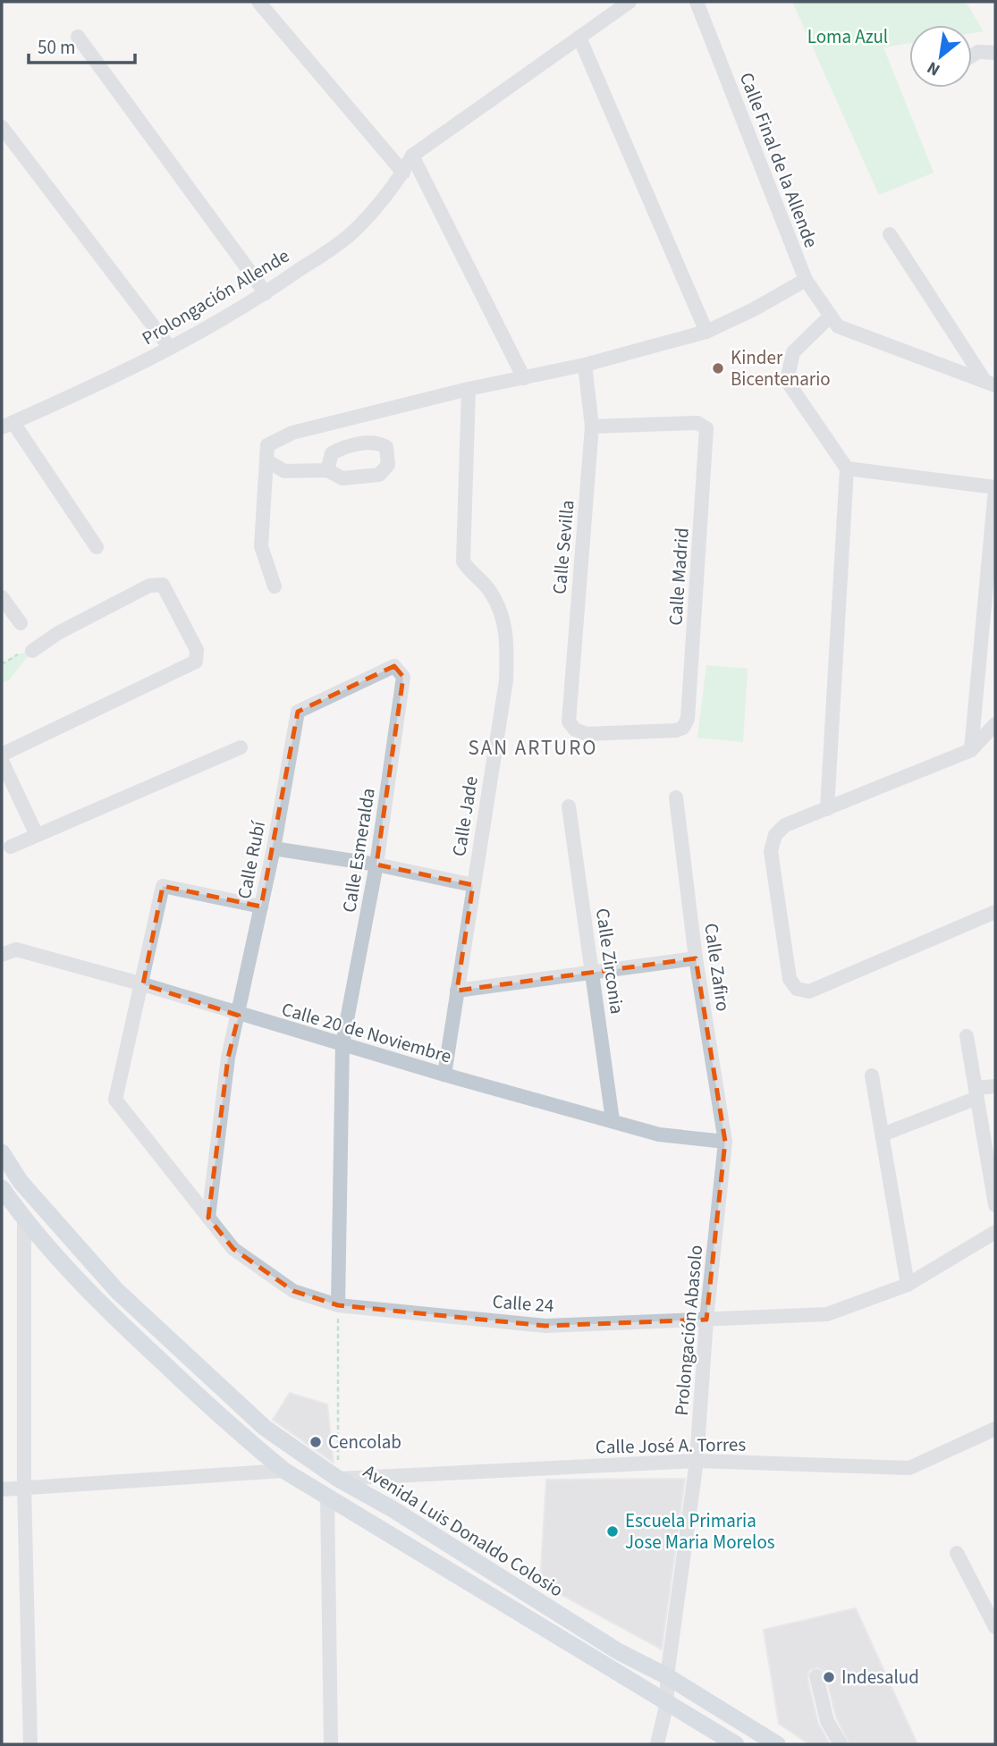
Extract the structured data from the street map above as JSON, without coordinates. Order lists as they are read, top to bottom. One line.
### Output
{"streets":{"main road":["Avenida Luis Donaldo Colosio"],"street":["Calle Final de la Allende","Prolongación Allende","Calle Sevilla","Calle Madrid","Calle Jade","Calle Esmeralda","Calle Rubí","Calle Zirconia","Calle Zafiro","Calle 20 de Noviembre","Calle 24","Prolongación Abasolo","Calle José A. Torres"]},"crossings":[["Calle Sevilla","Calle Madrid"],["Calle Jade","Calle 20 de Noviembre"],["Calle Esmeralda","Calle Rubí"],["Calle Esmeralda","Calle 20 de Noviembre"],["Calle Esmeralda","Calle 24"],["Calle Rubí","Calle 20 de Noviembre"],["Calle Rubí","Calle 24"],["Calle Zirconia","Calle 20 de Noviembre"],["Calle Zafiro","Calle 20 de Noviembre"],["Calle Zafiro","Prolongación Abasolo"],["Calle 20 de Noviembre","Calle 24"],["Calle 20 de Noviembre","Prolongación Abasolo"],["Calle 24","Prolongación Abasolo"],["Prolongación Abasolo","Calle José A. Torres"],["Prolongación Abasolo","Avenida Luis Donaldo Colosio"],["Calle José A. Torres","Avenida Luis Donaldo Colosio"]],"districts":["SAN ARTURO"],"parks":["Loma Azul"],"places":["Kinder Bicentenario","Cencolab","Escuela Primaria Jose Maria Morelos","Indesalud"],"scale_bar":"50 m","north":"bottom left"}
